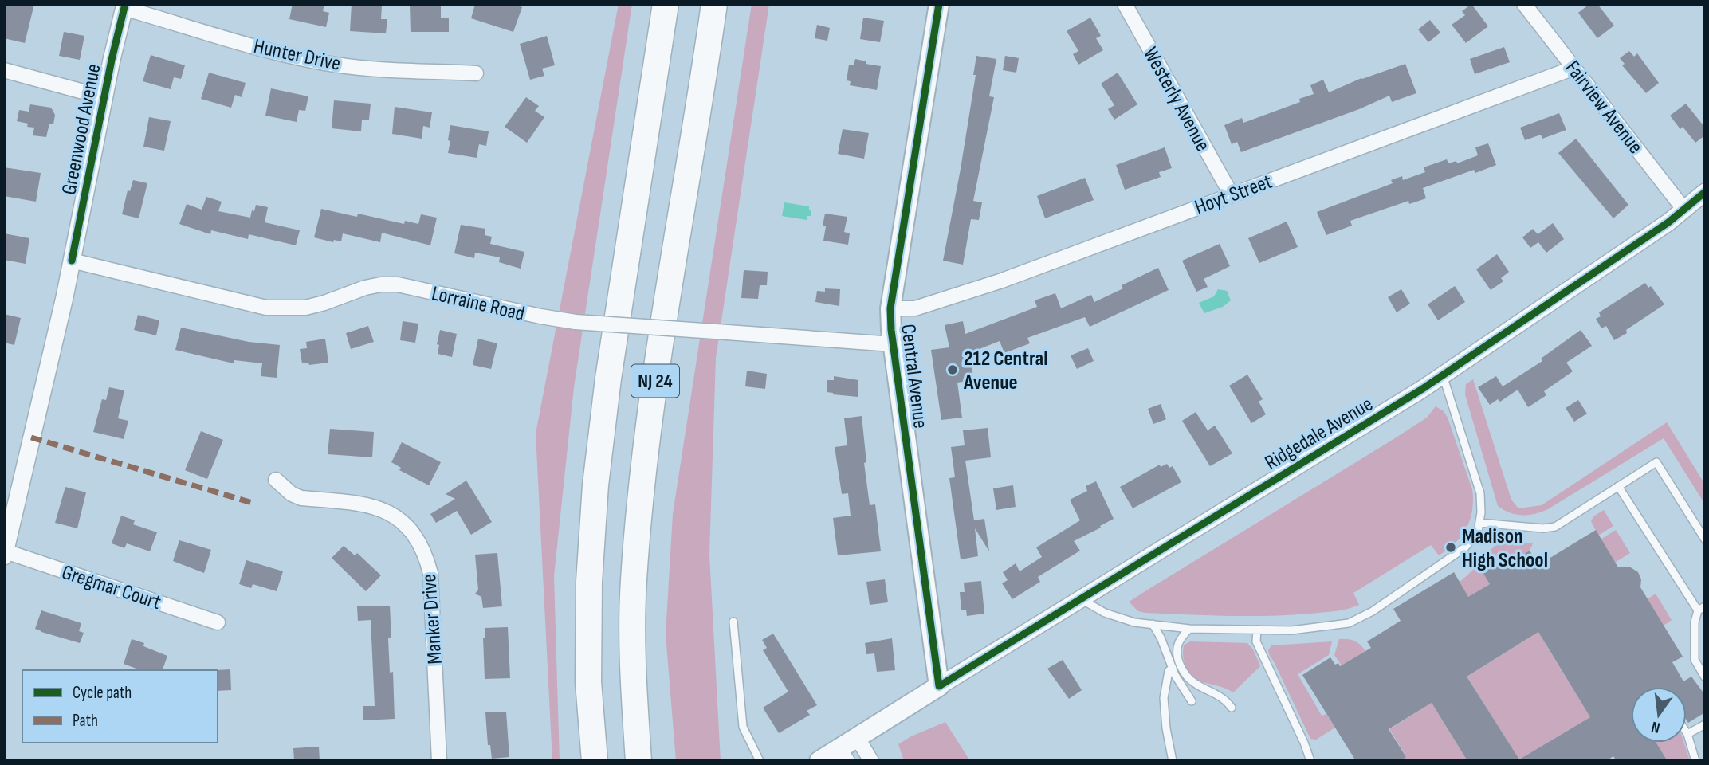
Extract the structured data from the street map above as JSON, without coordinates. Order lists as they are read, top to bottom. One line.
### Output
{"streets":{"highway":["NJ 24"],"main road":["Central Avenue","Ridgedale Avenue"],"street":["Hunter Drive","Westerly Avenue","Fairview Avenue","Greenwood Avenue","Hoyt Street","Lorraine Road","Gregmar Court","Manker Drive"]},"crossings":[["Hunter Drive","Greenwood Avenue"],["Westerly Avenue","Hoyt Street"],["Fairview Avenue","Hoyt Street"],["Fairview Avenue","Ridgedale Avenue"],["Greenwood Avenue","Lorraine Road"],["Greenwood Avenue","Gregmar Court"],["Hoyt Street","Central Avenue"],["Lorraine Road","Central Avenue"],["Central Avenue","Ridgedale Avenue"]],"places":["212 Central Avenue","Madison High School"],"legend":["Cycle path","Path"],"north":"bottom"}
